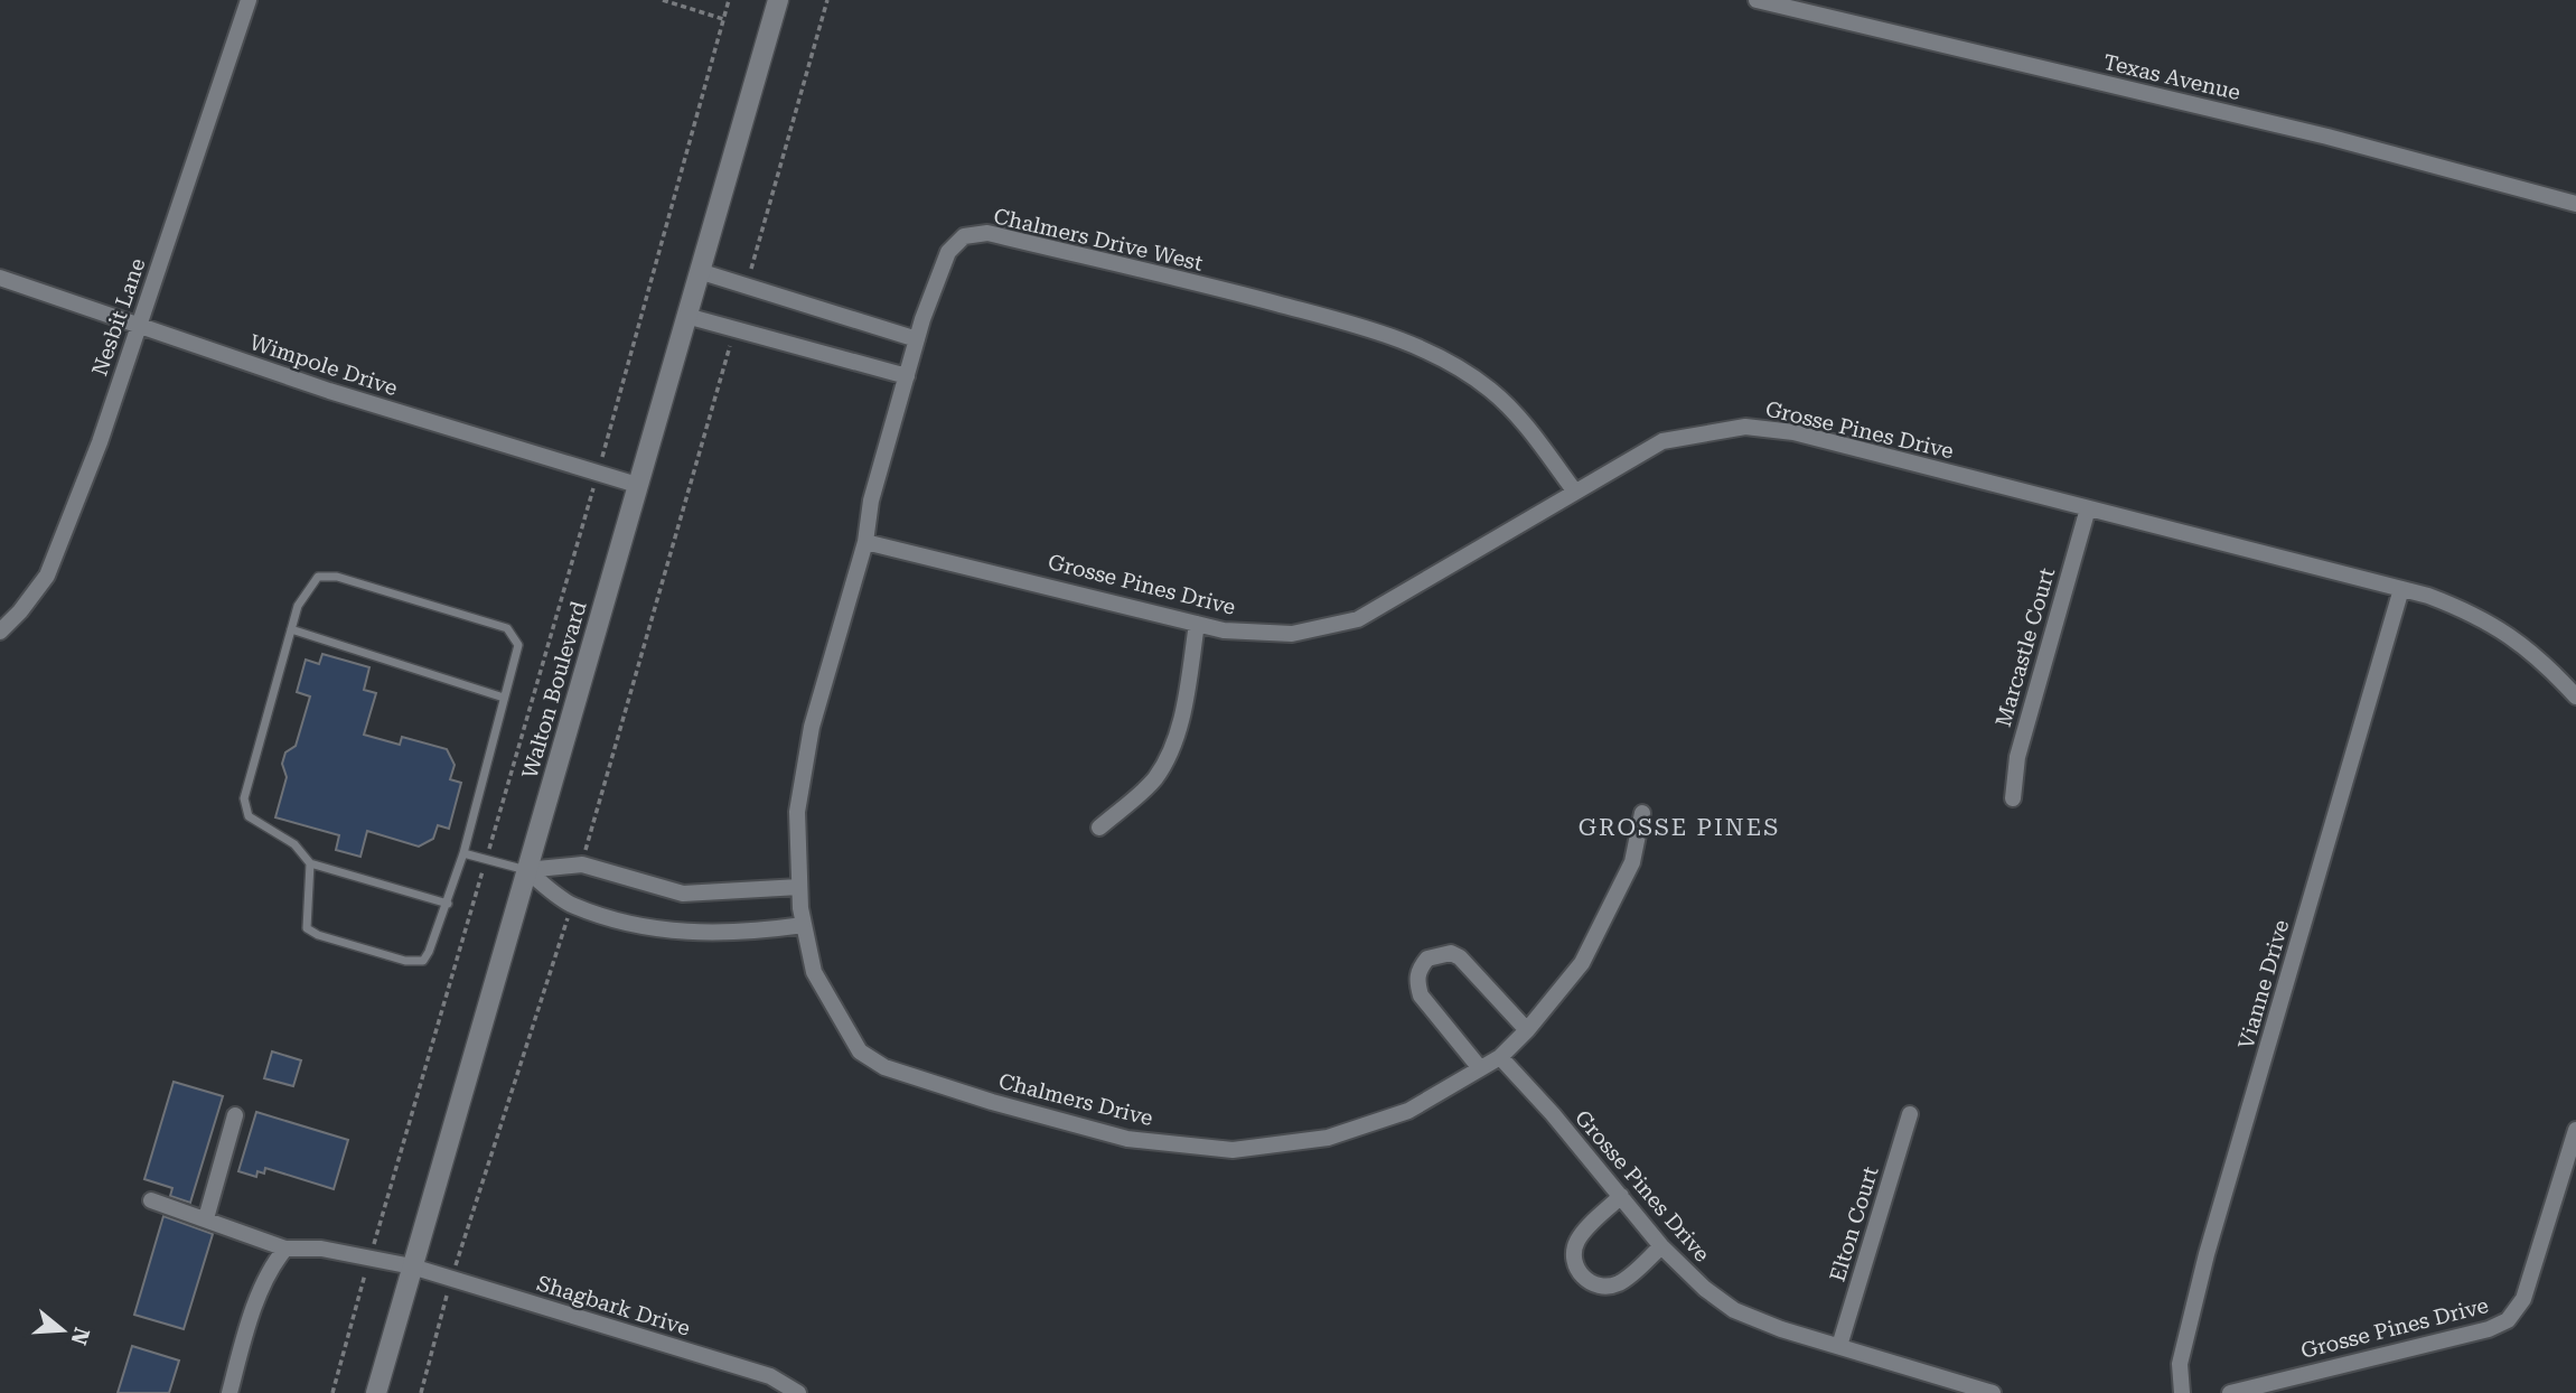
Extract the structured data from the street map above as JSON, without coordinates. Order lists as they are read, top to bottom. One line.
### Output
{"streets":{"main road":["Walton Boulevard"],"street":["Texas Avenue","Chalmers Drive West","Nesbit Lane","Wimpole Drive","Grosse Pines Drive","Marcastle Court","Vianne Drive","Chalmers Drive","Elton Court","Shagbark Drive"]},"crossings":[["Chalmers Drive West","Grosse Pines Drive"],["Chalmers Drive West","Chalmers Drive"],["Nesbit Lane","Wimpole Drive"],["Wimpole Drive","Walton Boulevard"],["Grosse Pines Drive","Marcastle Court"],["Grosse Pines Drive","Vianne Drive"],["Grosse Pines Drive","Chalmers Drive"],["Grosse Pines Drive","Elton Court"],["Walton Boulevard","Shagbark Drive"]],"districts":["GROSSE PINES"],"north":"right"}
